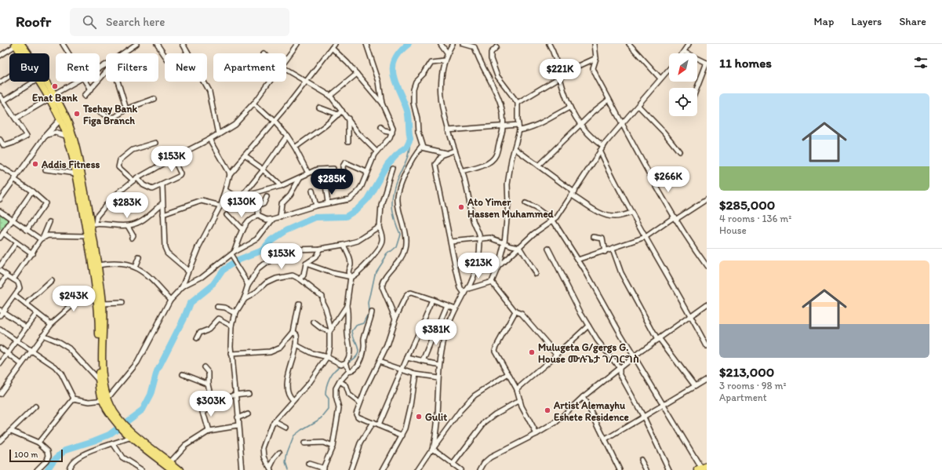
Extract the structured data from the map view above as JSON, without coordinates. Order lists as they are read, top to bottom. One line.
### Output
{"places":["Enat Bank","Tsehay Bank Figa Branch","Addis Fitness","Ato Yimer Hassen Muhammed","Mulugeta G/gergs G. House ሙሉጌታ ገ/ገርግስ","Artist Alemayhu Eshete Residence","Gulit"],"scale_bar":"100 m","north":"bottom left","page":{"header":"Roofr","search":"Search here","nav":["Map","Layers","Share"],"heading":"11 homes","chip":["Buy","Rent","Filters","New","Apartment"],"price":["$221K","$153K","$266K","$285K","$130K","$283K","$153K","$213K","$243K","$381K","$303K"],"list":[{"name":"$285,000","note":"4 rooms · 136 m² · House"},{"name":"$213,000","note":"3 rooms · 98 m² · Apartment"}],"scale":"100 m"}}
